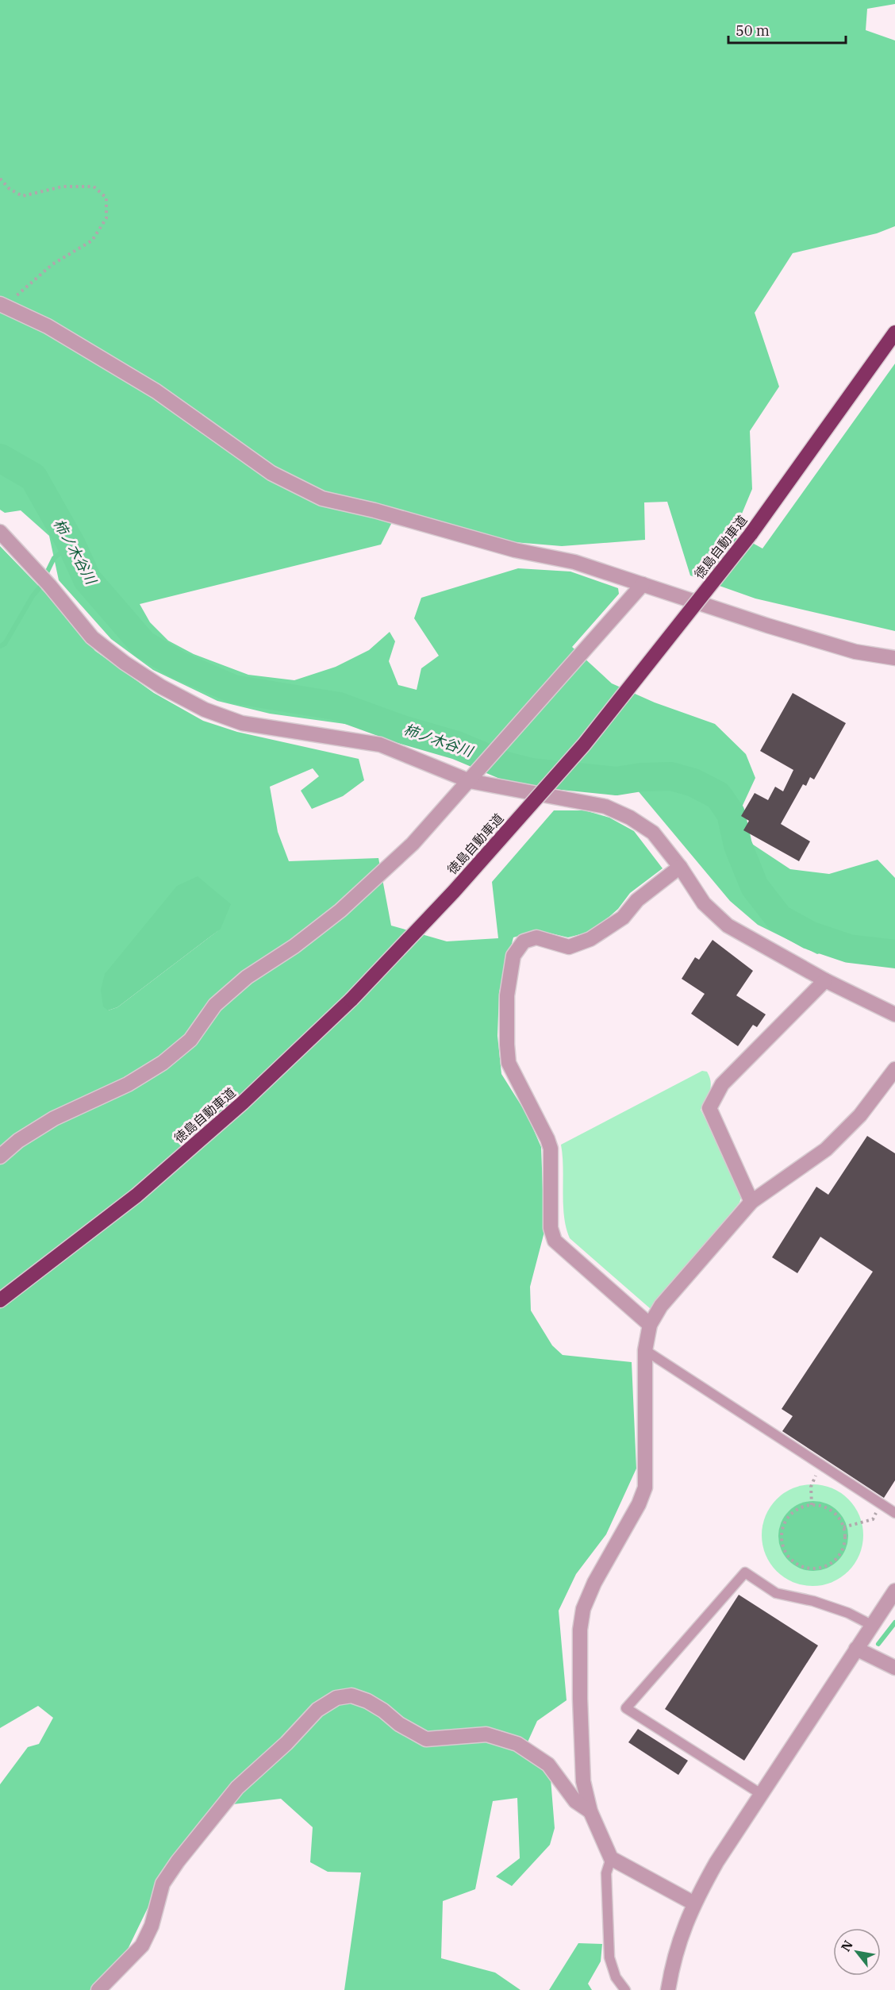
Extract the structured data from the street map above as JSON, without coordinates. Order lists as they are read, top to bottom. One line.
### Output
{"streets":{"highway":["徳島自動車道"]},"water":["柿ノ木谷川"],"scale_bar":"50 m","north":"top left"}
